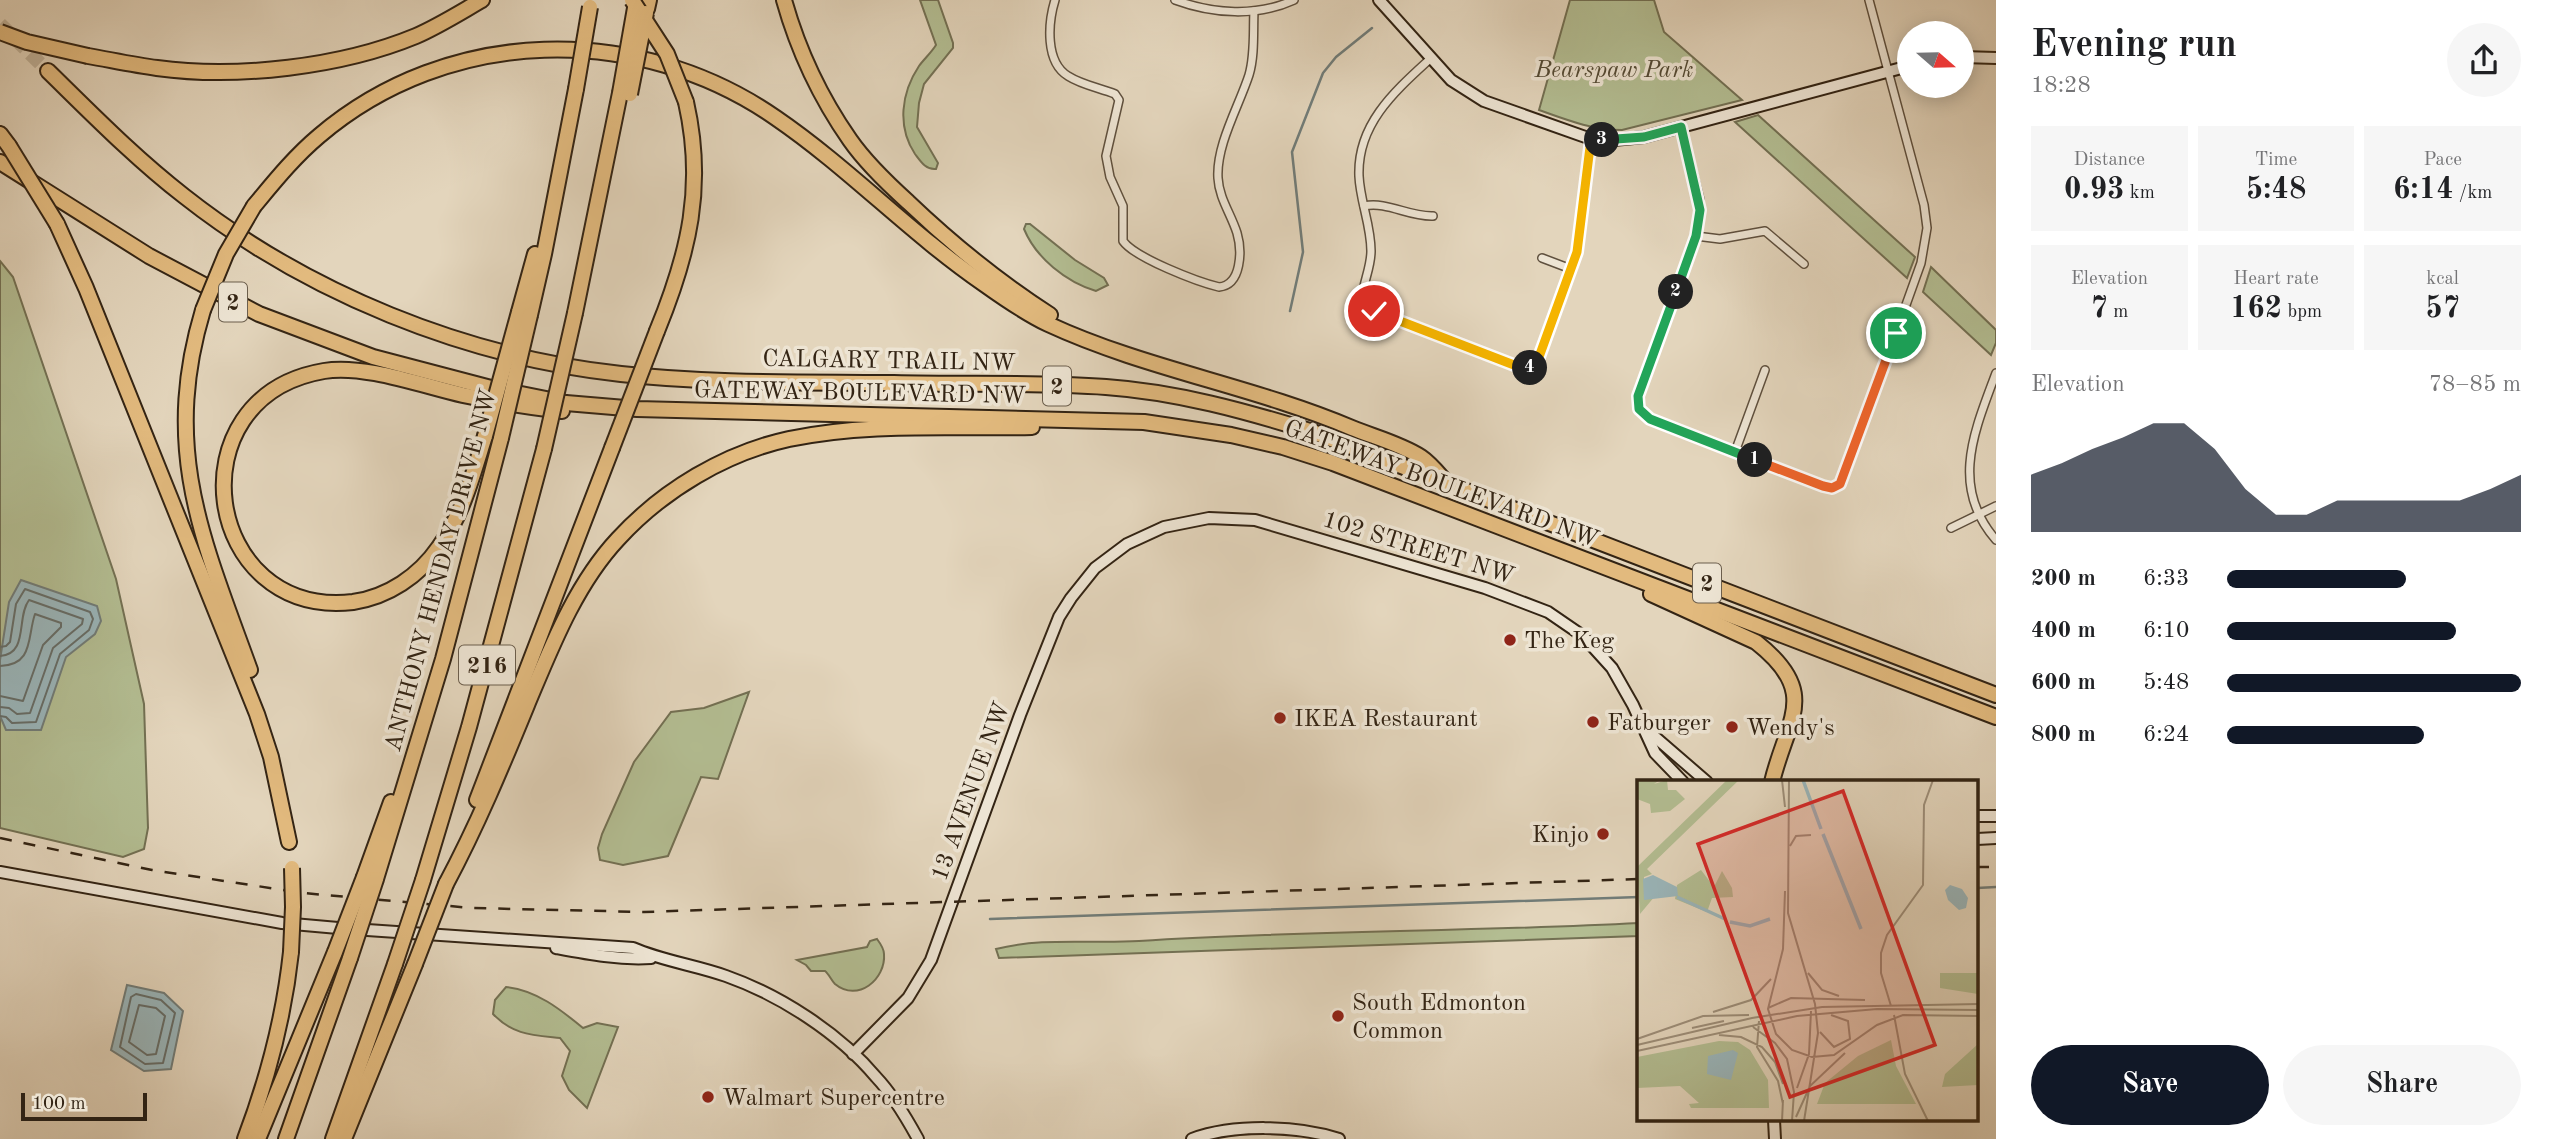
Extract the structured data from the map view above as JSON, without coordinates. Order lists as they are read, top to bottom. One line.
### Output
{"streets":{"highway":["2","CALGARY TRAIL NW","GATEWAY BOULEVARD NW","ANTHONY HENDAY DRIVE NW","216"],"street":["102 STREET NW","13 AVENUE NW"]},"crossings":[["102 STREET NW","13 AVENUE NW"]],"parks":["Bearspaw Park"],"places":["The Keg","IKEA Restaurant","Fatburger","Wendy's","Kinjo","South Edmonton Common","Walmart Supercentre"],"scale_bar":"100 m","north":"right","page":{"heading":["Evening run","18:28"],"stats":[["Distance","0.93 km"],["Time","5:48"],["Pace","6:14 /km"],["Elevation","7 m"],["Heart rate","162 bpm"],["kcal","57"]],"pins":["3","2","4","1"],"chart":["Elevation","78–85 m"],"list":[{"name":"200 m","note":"6:33"},{"name":"400 m","note":"6:10"},{"name":"600 m","note":"5:48"},{"name":"800 m","note":"6:24"}],"buttons":["Save","Share"],"scale":"100 m"}}
